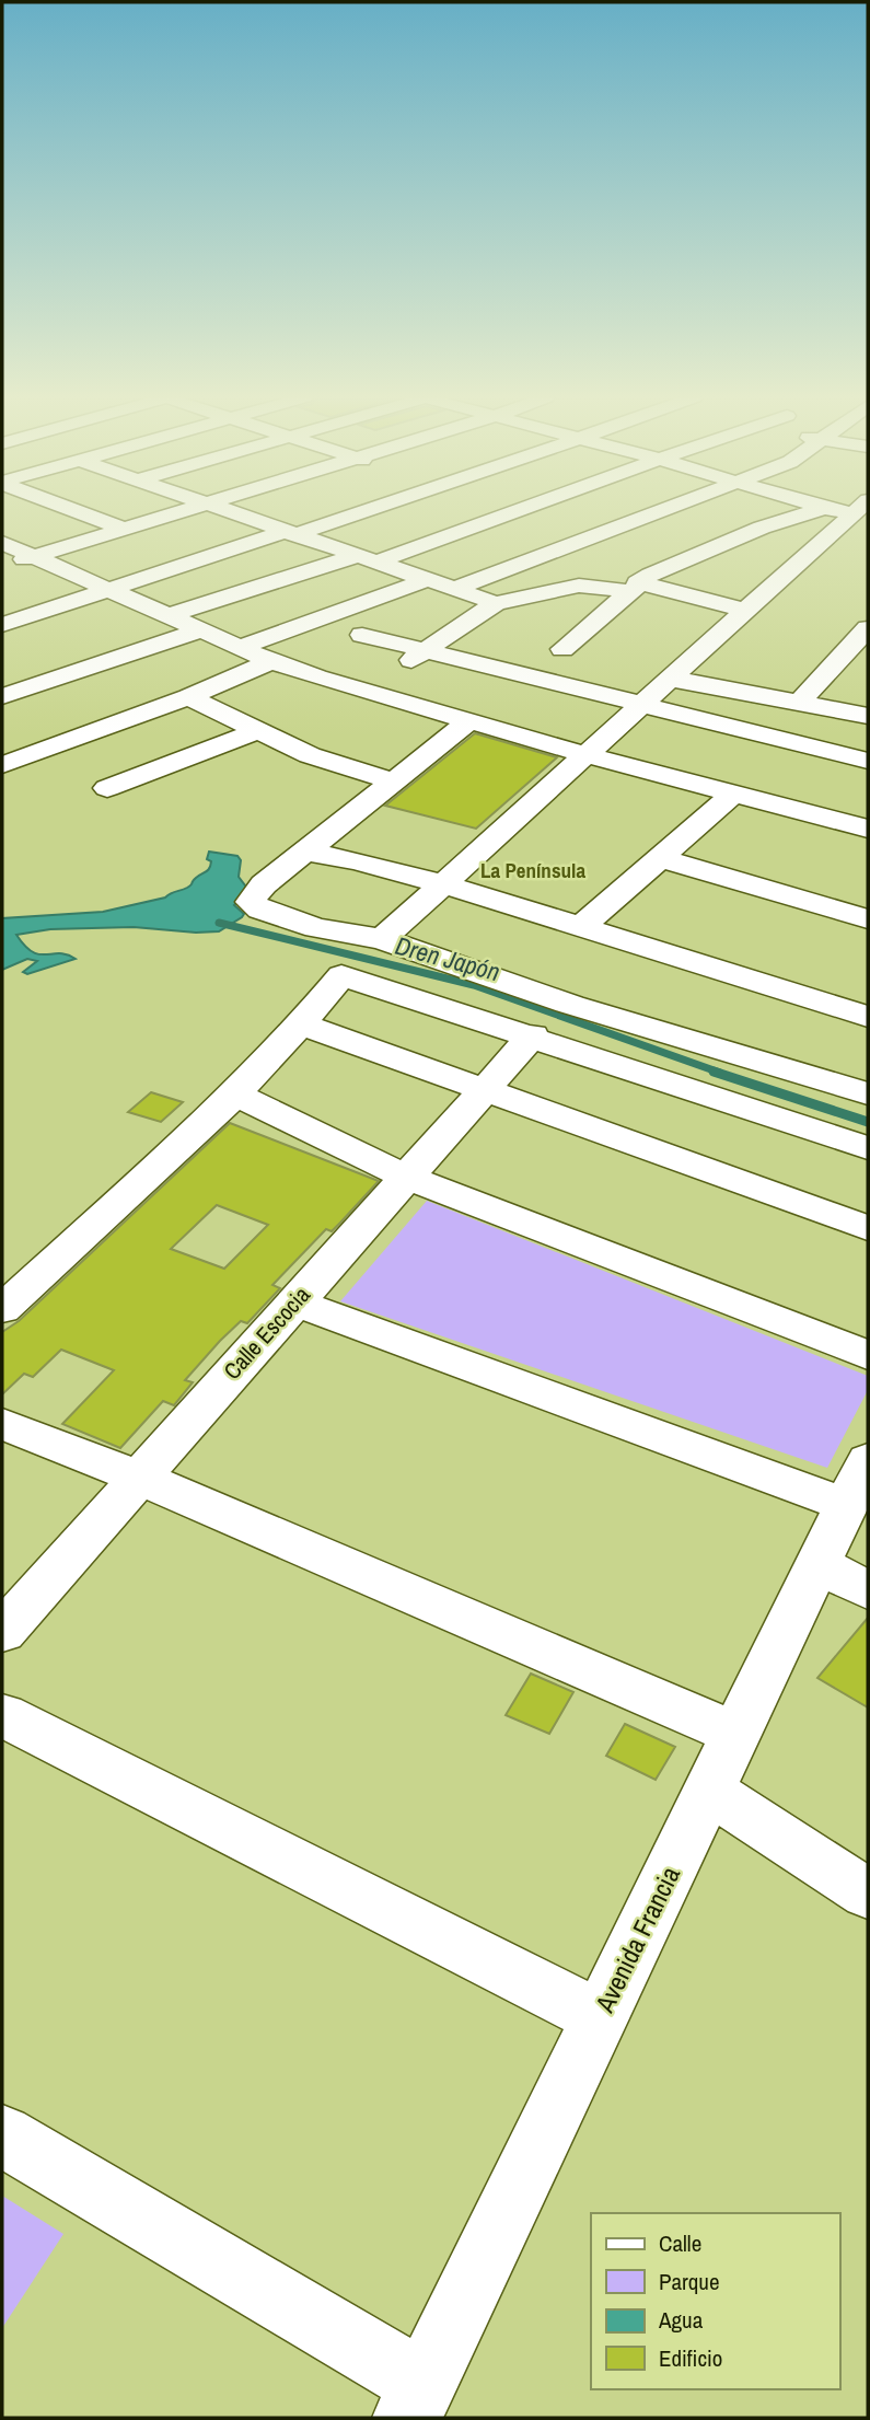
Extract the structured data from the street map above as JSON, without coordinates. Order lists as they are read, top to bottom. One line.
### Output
{"streets":{"street":["Calle Escocia","Avenida Francia"]},"districts":["La Península"],"water":["Dren Japón"],"legend":["Calle","Parque","Agua","Edificio"]}
